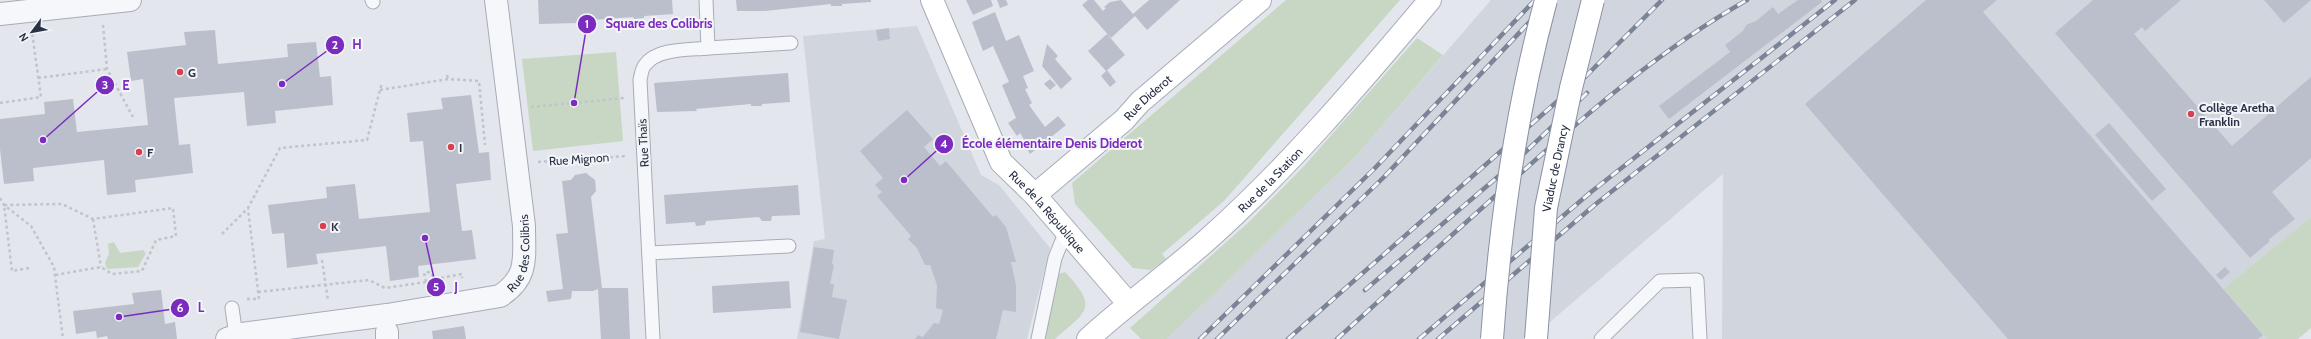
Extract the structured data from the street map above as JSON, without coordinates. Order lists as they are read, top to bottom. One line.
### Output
{"streets":{"main road":["Rue Diderot","Viaduc de Drancy","Rue de la Station","Rue de la République"],"street":["Rue des Colibris"],"lane":["Rue Thaïs"],"path":["Rue Mignon"]},"crossings":[["Rue Diderot","Rue de la République"],["Rue Thaïs","Rue Mignon"],["Rue Mignon","Rue des Colibris"],["Rue de la Station","Rue de la République"]],"places":["G","H","Square des Colibris","Collège Aretha Franklin","E","I","F","École élémentaire Denis Diderot","K","J","L"],"north":"bottom left"}
